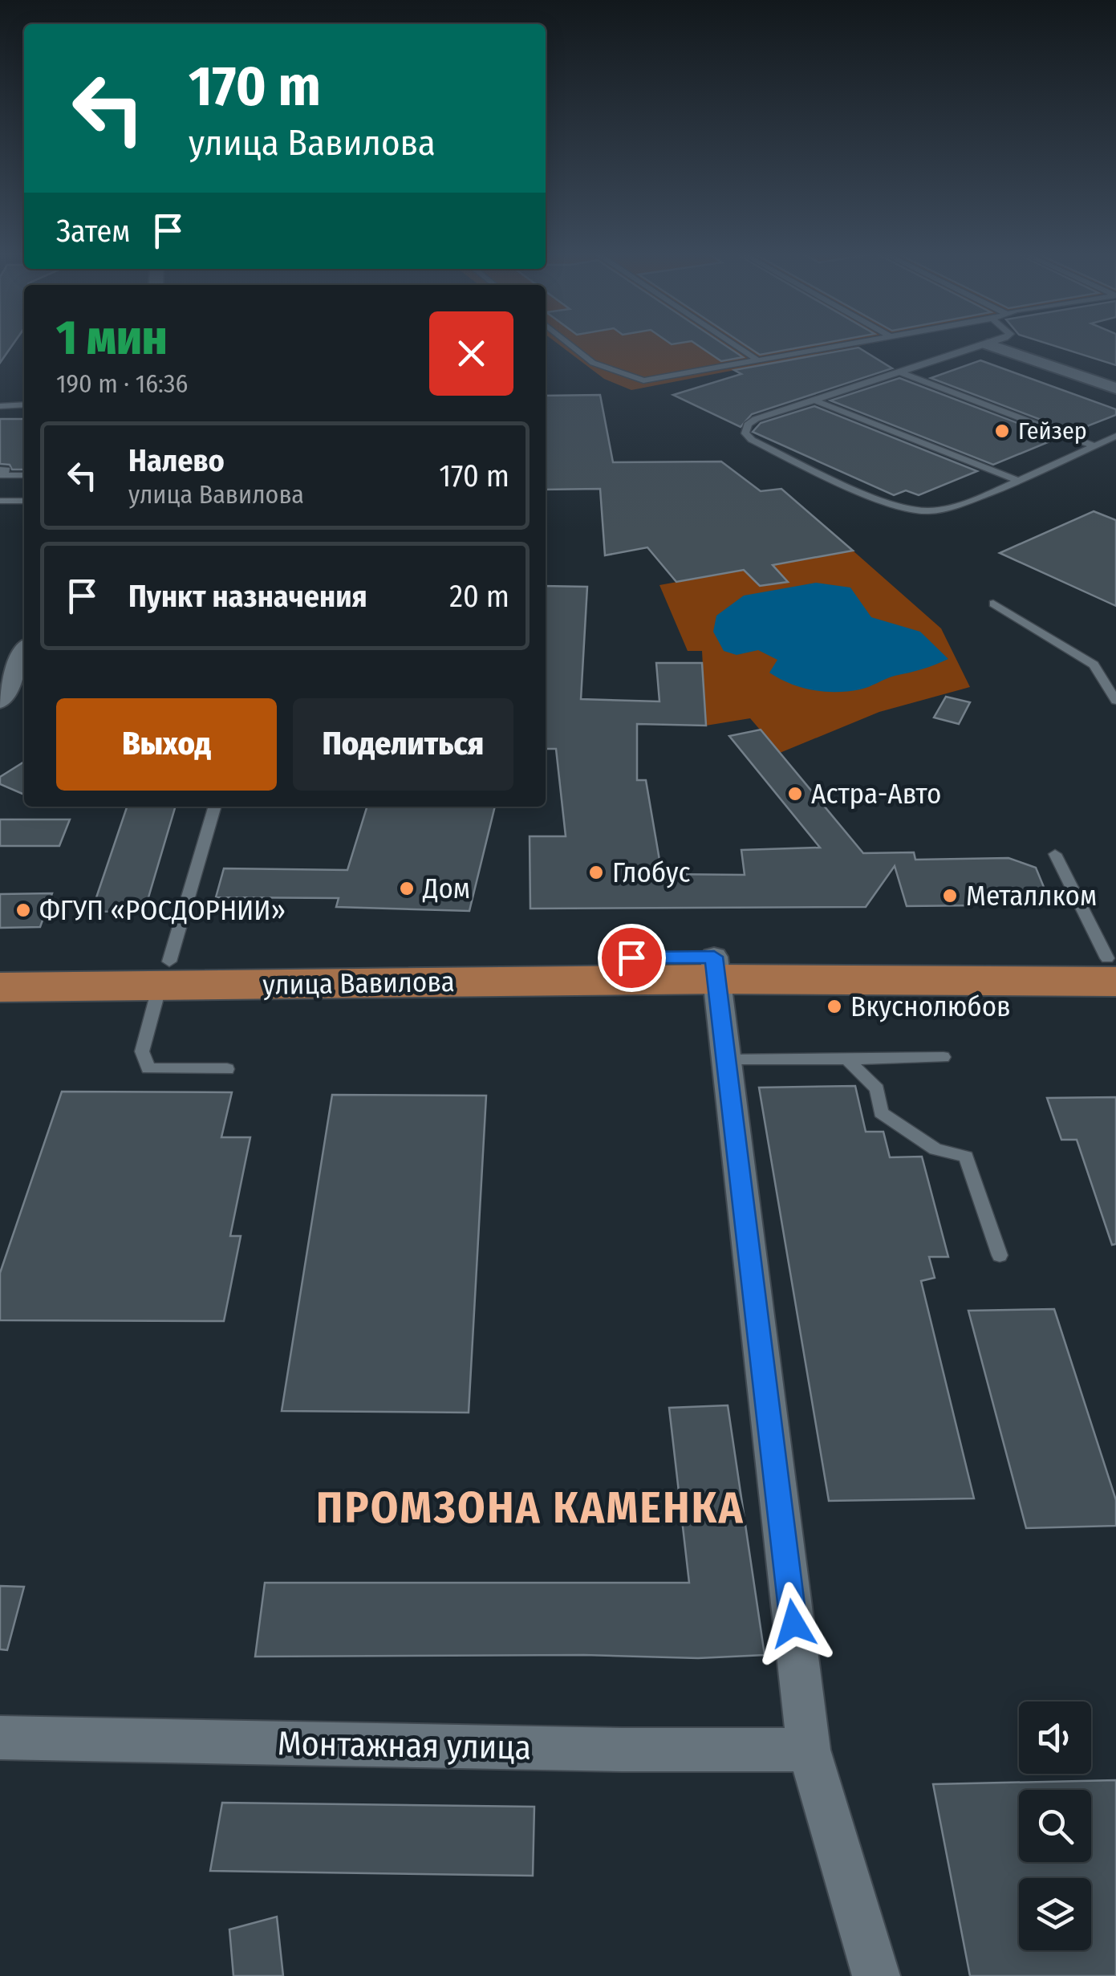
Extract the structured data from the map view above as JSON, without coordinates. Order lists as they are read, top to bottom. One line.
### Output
{"streets":{"main road":["улица Вавилова"],"street":["Монтажная улица"]},"districts":["ПРОМЗОНА КАМЕНКА"],"places":["Гейзер","Астра-Авто","Глобус","Дом","Металлком","ФГУП «РОСДОРНИИ»","Вкуснолюбов"],"page":{"turn":["170 m","улица Вавилова"],"then":"Затем","heading":["1 мин","190 m · 16:36"],"list":[{"name":"Налево","note":"улица Вавилова","value":"170 m"},{"name":"Пункт назначения","value":"20 m"}],"buttons":["Выход","Поделиться"]}}
